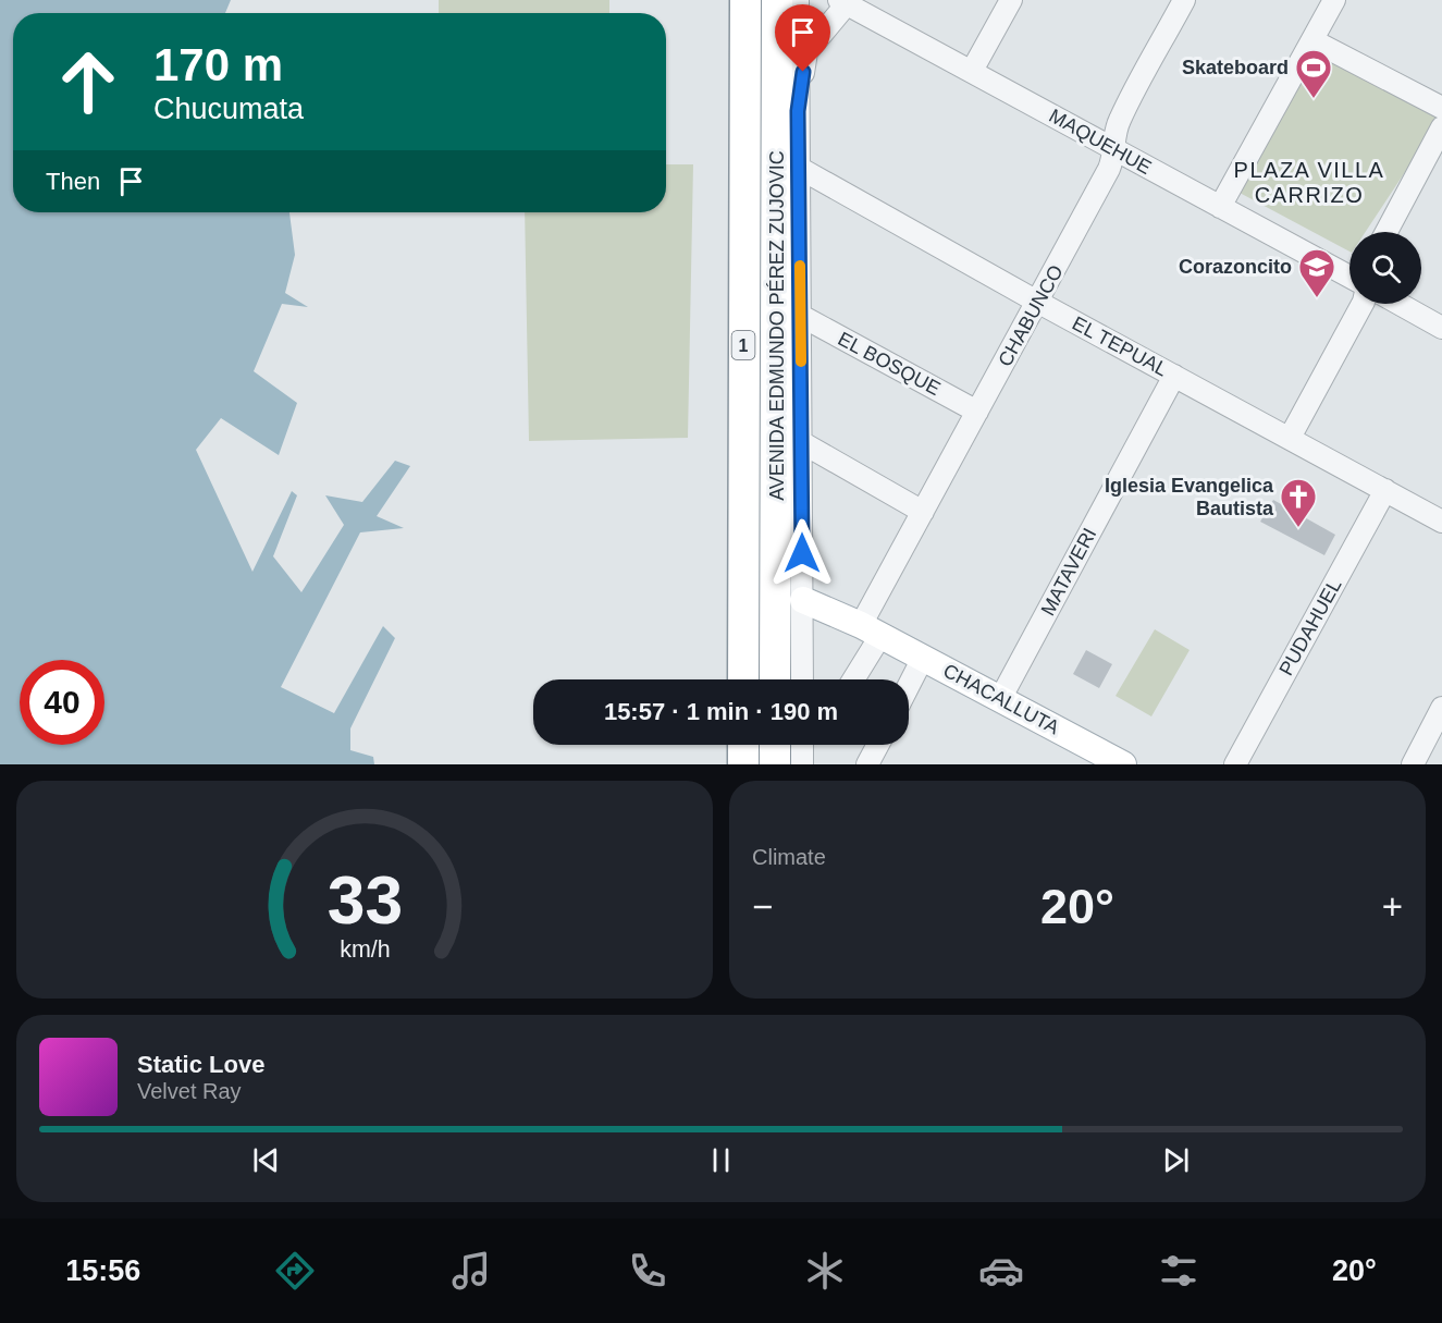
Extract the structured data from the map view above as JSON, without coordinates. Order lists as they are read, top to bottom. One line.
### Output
{"streets":{"highway":["AVENIDA EDMUNDO PÉREZ ZUJOVIC","1"],"main road":["CHACALLUTA"],"street":["MAQUEHUE","CHABUNCO","EL TEPUAL","EL BOSQUE","MATAVERI","PUDAHUEL"]},"crossings":[["MAQUEHUE","CHABUNCO"],["CHABUNCO","EL TEPUAL"],["CHABUNCO","EL BOSQUE"],["CHABUNCO","CHACALLUTA"],["AVENIDA EDMUNDO PÉREZ ZUJOVIC","EL TEPUAL"],["AVENIDA EDMUNDO PÉREZ ZUJOVIC","EL BOSQUE"],["AVENIDA EDMUNDO PÉREZ ZUJOVIC","CHACALLUTA"],["EL TEPUAL","MATAVERI"],["EL TEPUAL","PUDAHUEL"],["MATAVERI","CHACALLUTA"]],"districts":["PLAZA VILLA CARRIZO"],"places":{"sports":["Skateboard"],"school or university":["Corazoncito"],"church":["Iglesia Evangelica Bautista"]},"page":{"turn":["170 m","Chucumata"],"then":"Then","limit":"40","trip":"15:57 · 1 min · 190 m","tile":"Climate","heat":["−","20°","+"],"song":["Static Love","Velvet Ray"],"tabs":["15:56","20°"],"gauge":["33","km/h"]}}
